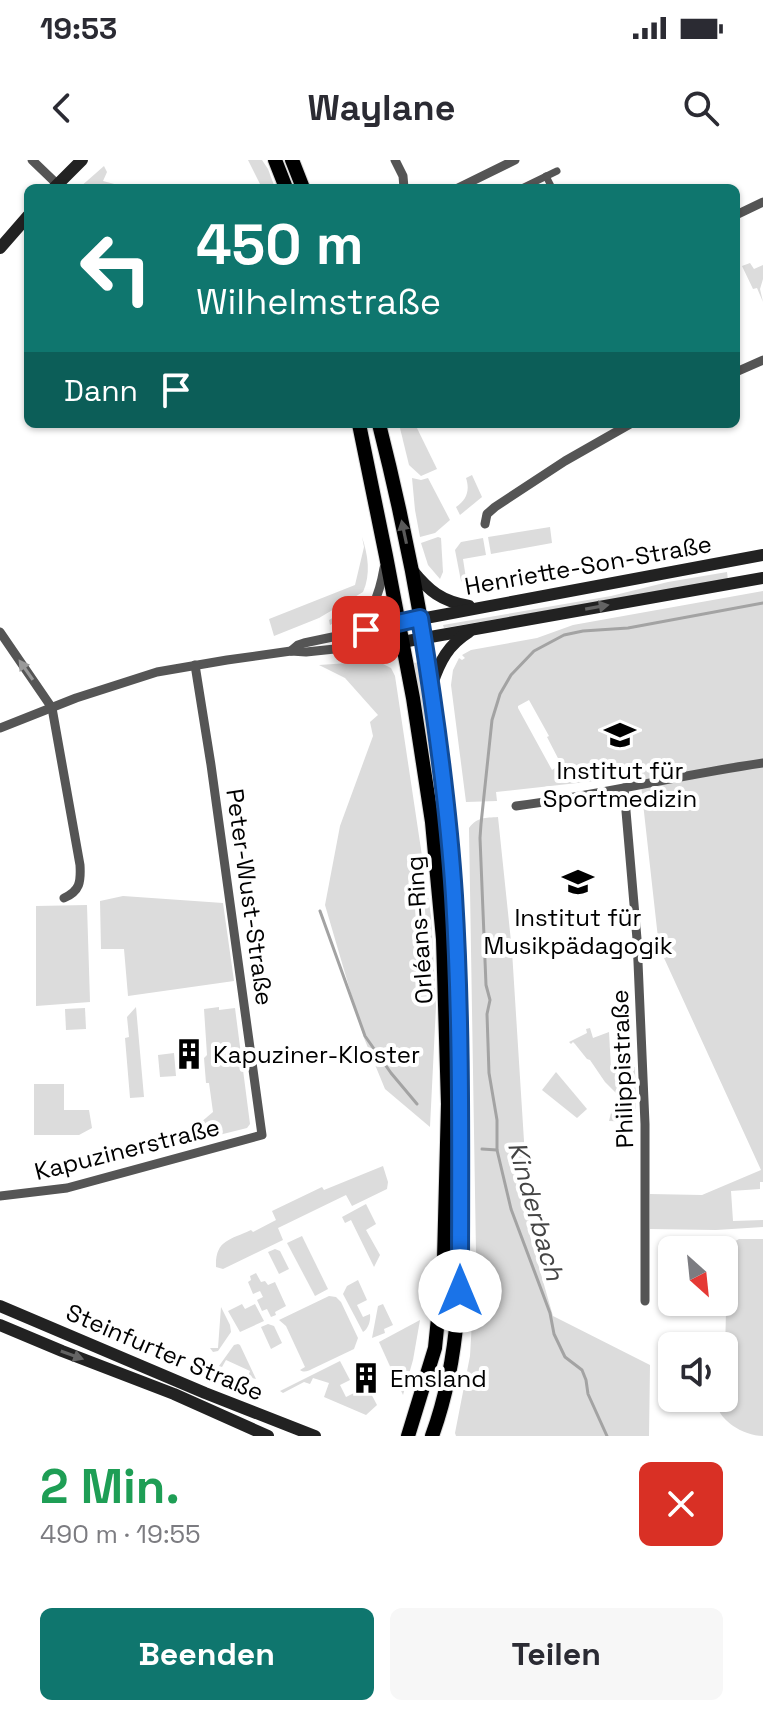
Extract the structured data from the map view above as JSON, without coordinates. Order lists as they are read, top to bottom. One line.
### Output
{"streets":{"main road":["Henriette-Son-Straße","Orléans-Ring","Steinfurter Straße"],"street":["Peter-Wust-Straße","Philippistraße","Kapuzinerstraße"]},"crossings":[["Henriette-Son-Straße","Orléans-Ring"],["Peter-Wust-Straße","Kapuzinerstraße"]],"water":["Kinderbach"],"places":{"school or university":["Institut für Sportmedizin","Institut für Musikpädagogik"],"building":["Kapuziner-Kloster","Emsland"]},"north":"bottom right","page":{"status":"19:53","header":"Waylane","turn":["450 m","Wilhelmstraße"],"then":"Dann","heading":["2 Min.","490 m · 19:55"],"buttons":["Beenden","Teilen"]}}
